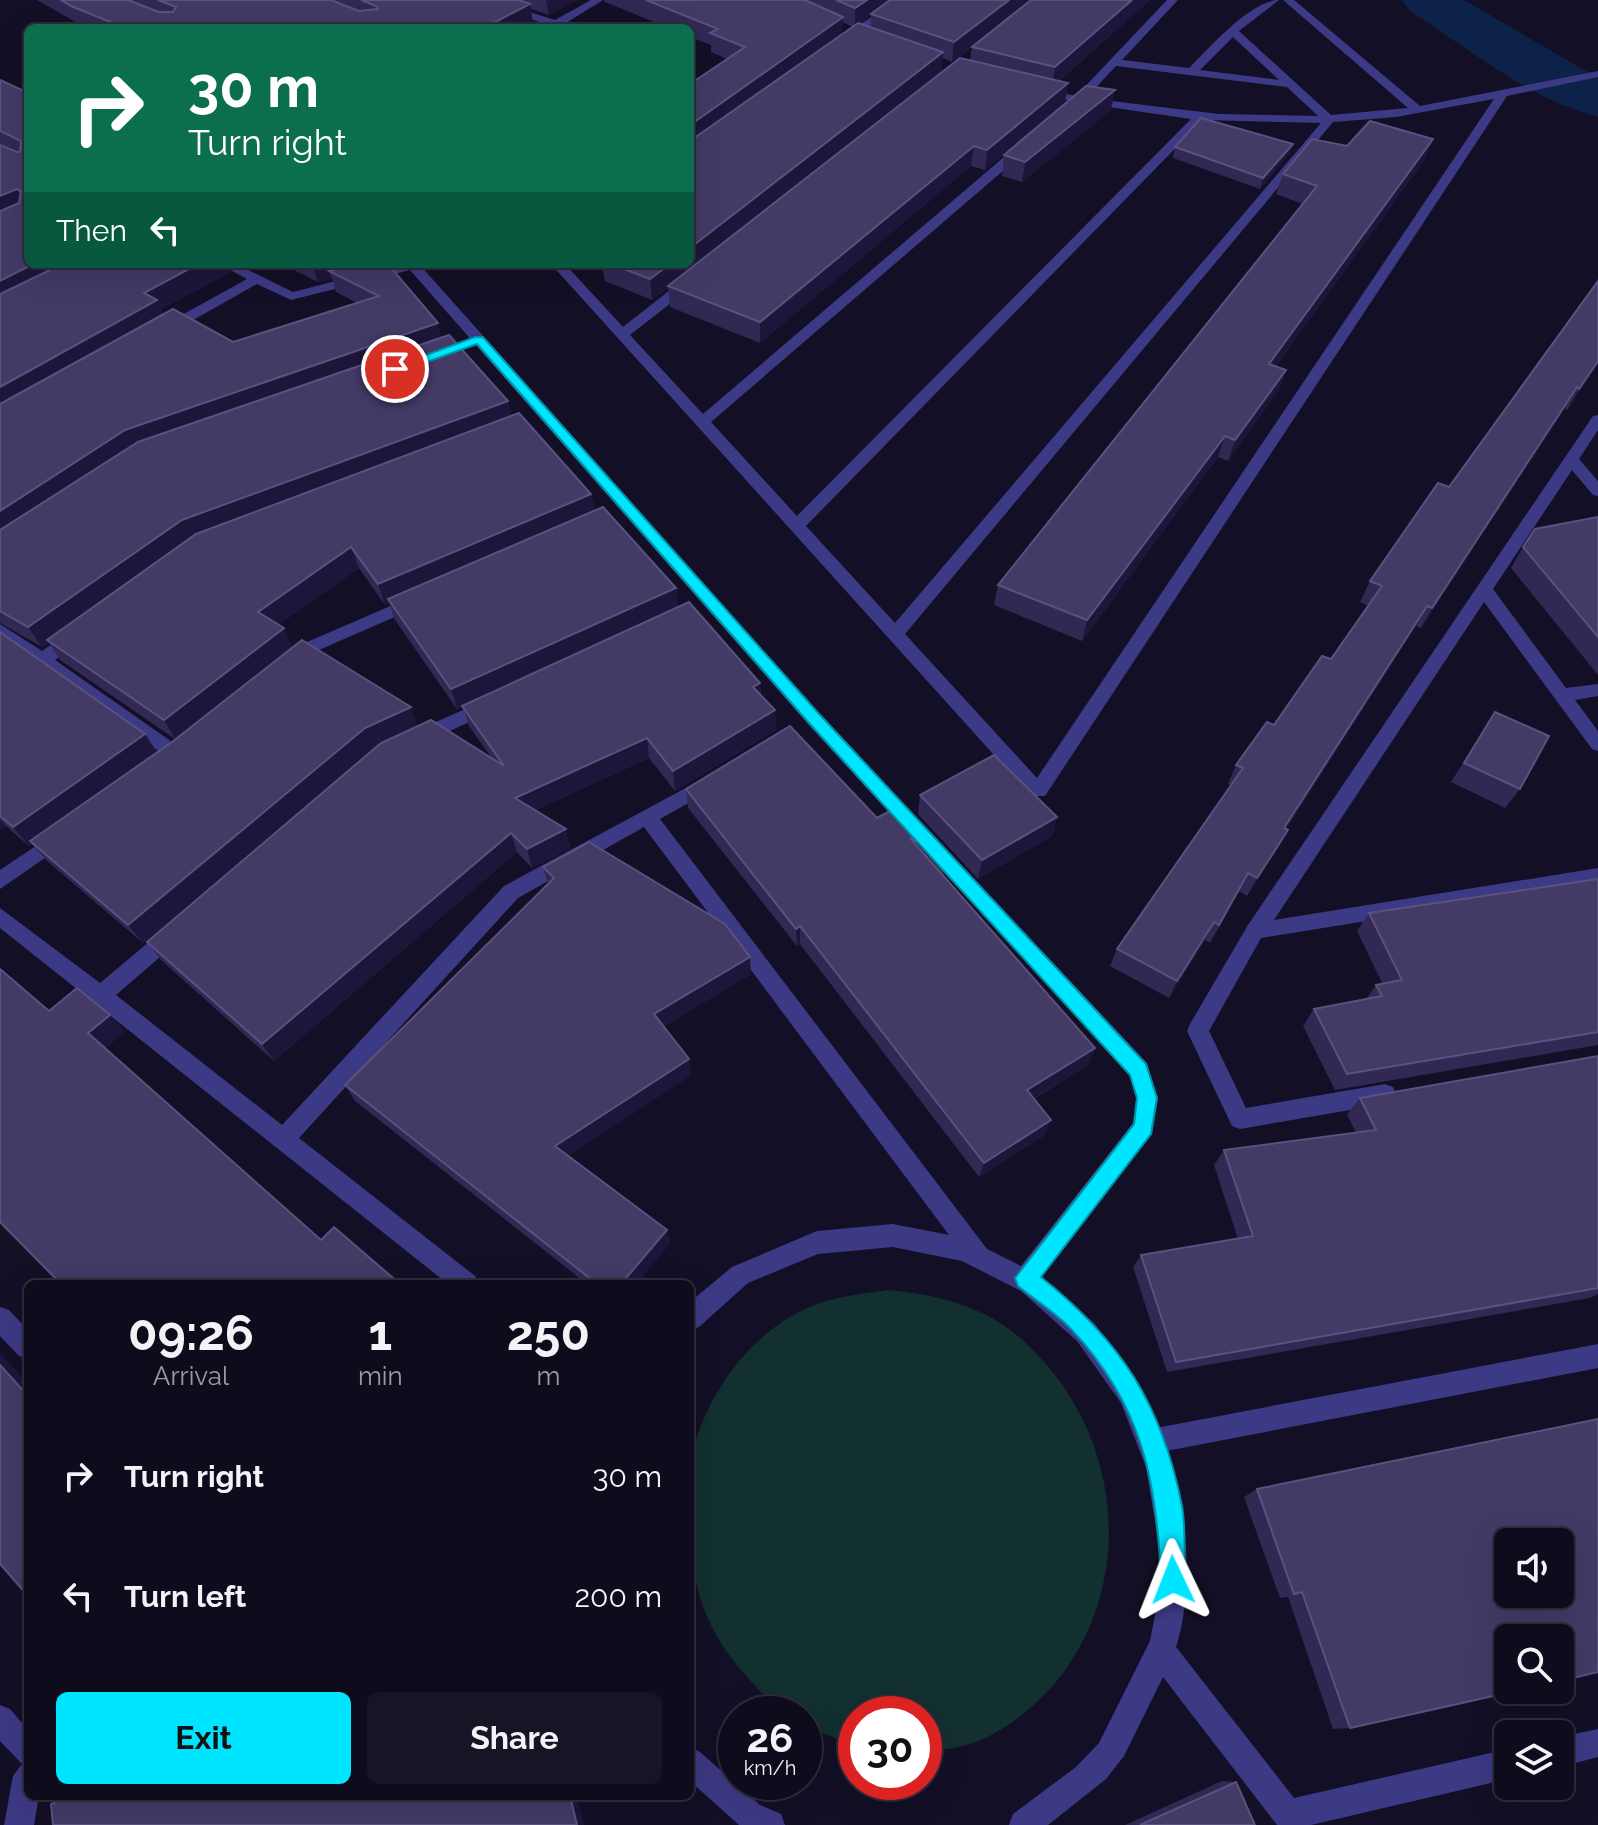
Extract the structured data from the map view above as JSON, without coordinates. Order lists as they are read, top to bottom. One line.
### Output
{"page":{"turn":["30 m","Turn right"],"then":"Then","eta":["09:26","Arrival","1","min","250","m"],"list":[{"name":"Turn right","value":"30 m"},{"name":"Turn left","value":"200 m"}],"buttons":["Exit","Share"],"speed":"26 km/h","limit":"30"}}
